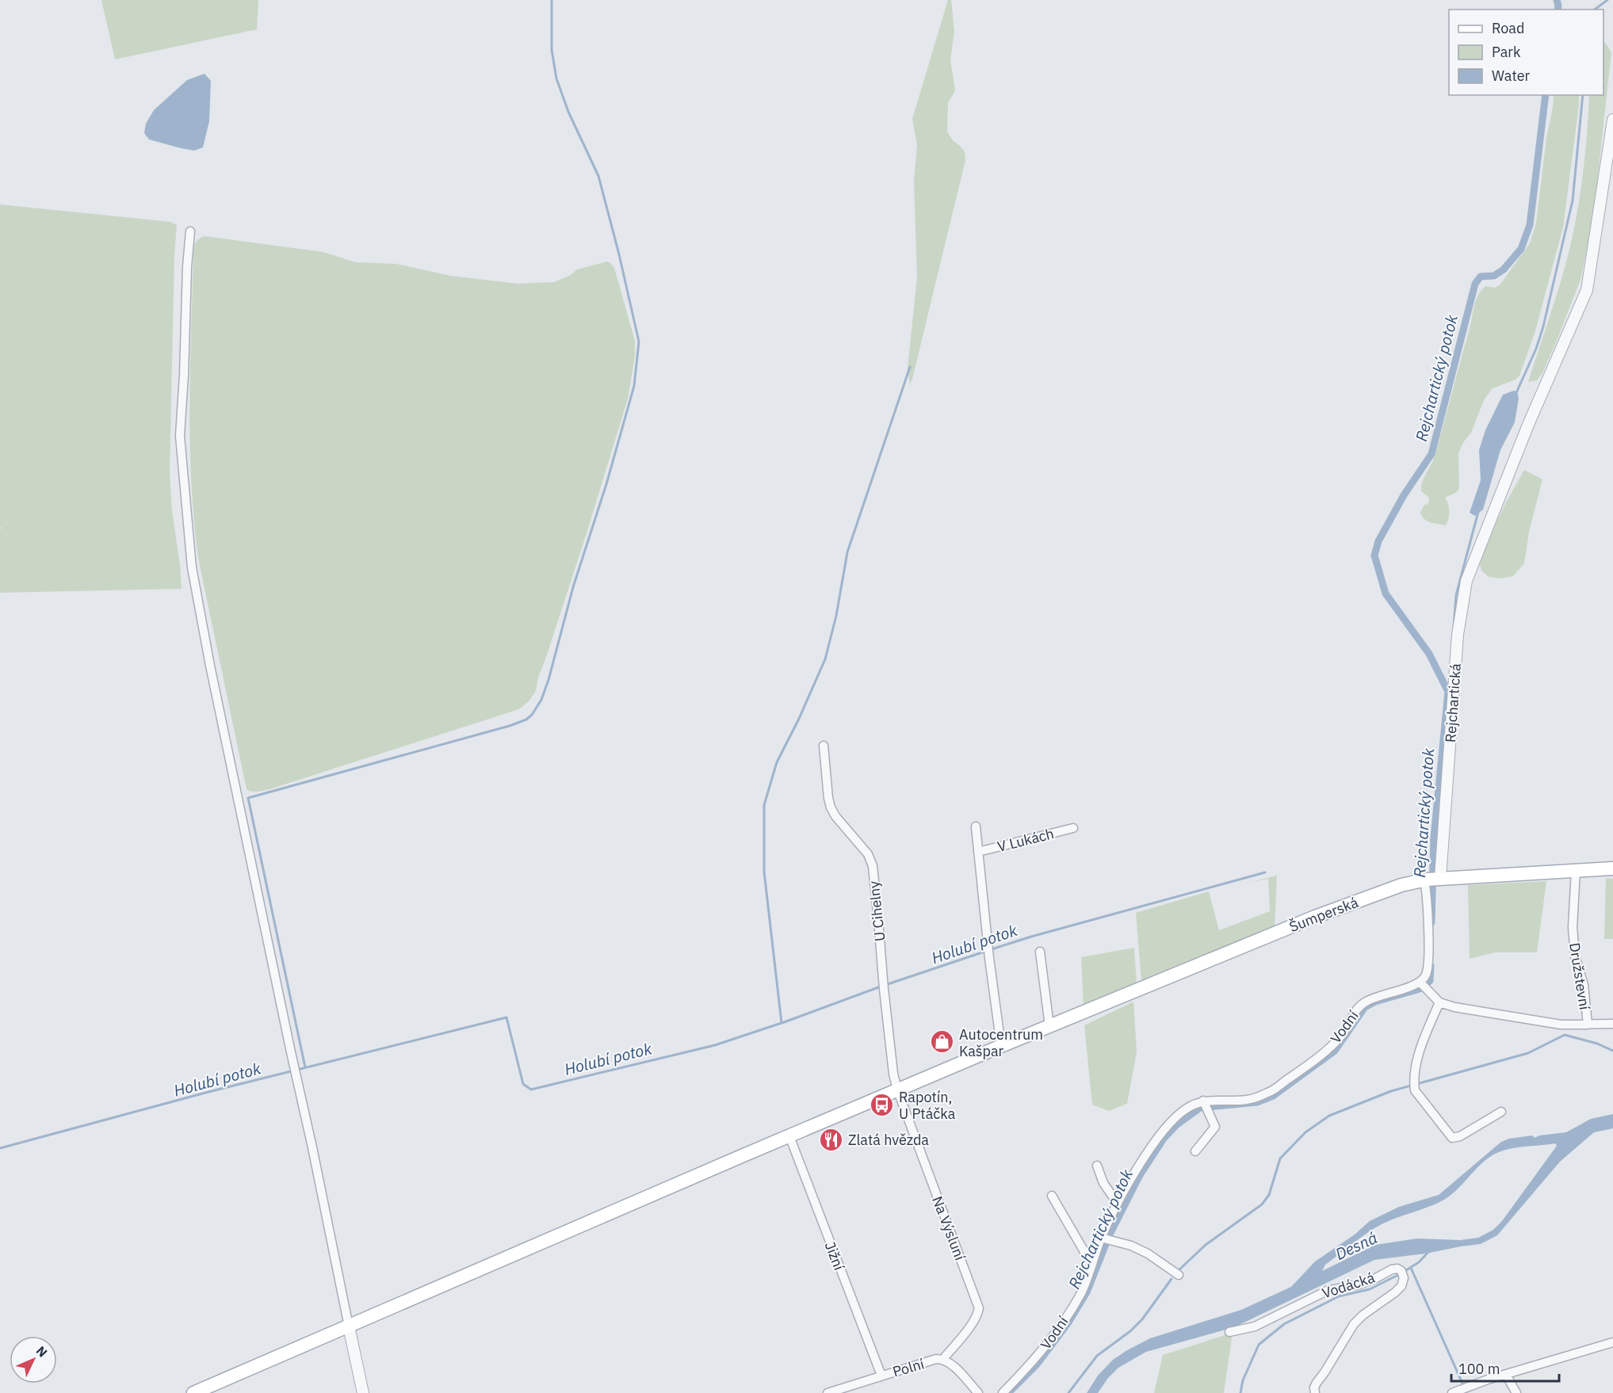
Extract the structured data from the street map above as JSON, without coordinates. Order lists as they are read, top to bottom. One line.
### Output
{"streets":{"main road":["Šumperská"],"street":["Rejchartická","V Lukách","U Cihelny","Družstevní","Vodní","Na Výsluní","Jižní","Vodácká","Polní"]},"crossings":[["Rejchartická","Šumperská"],["V Lukách","Šumperská"],["U Cihelny","Šumperská"],["U Cihelny","Na Výsluní"],["Šumperská","Družstevní"],["Šumperská","Na Výsluní"],["Šumperská","Jižní"],["Na Výsluní","Polní"],["Jižní","Polní"]],"water":["Rejchartický potok","Holubí potok","Desná"],"places":{"shop":["Autocentrum Kašpar"],"bus stop":["Rapotín, U Ptáčka"],"restaurant":["Zlatá hvězda"]},"legend":["Road","Park","Water"],"scale_bar":"100 m","north":"top right"}
